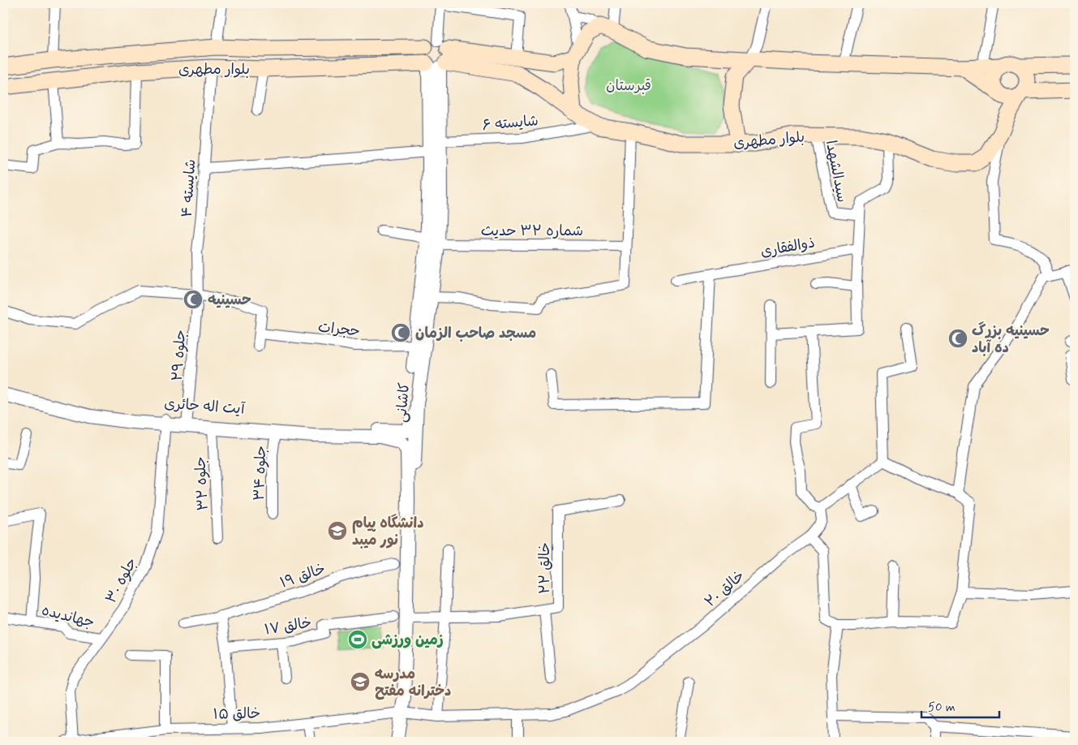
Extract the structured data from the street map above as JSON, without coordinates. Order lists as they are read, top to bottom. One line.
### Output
{"streets":{"main road":["بلوار مطهری"],"street":["شایسته ۶","سیدالشهدا","شایسته ۴","شماره ۳۲ حدیث","ذوالفقاری","حجرات","جلوه ۲۹","کاشانی","آیت اله حائری","جلوه ۳۴","جلوه ۳۲","خالق ۲۲","خالق ۱۹","جلوه ۳۰","خالق ۲۰","جهاندیده","خالق ۱۷","خالق ۱۵"]},"crossings":[["بلوار مطهری","شایسته ۶"],["بلوار مطهری","سیدالشهدا"],["بلوار مطهری","شایسته ۴"],["بلوار مطهری","کاشانی"],["شایسته ۶","کاشانی"],["شایسته ۴","جلوه ۲۹"],["شماره ۳۲ حدیث","کاشانی"],["حجرات","کاشانی"],["جلوه ۲۹","آیت اله حائری"],["کاشانی","آیت اله حائری"],["کاشانی","خالق ۲۲"],["کاشانی","خالق ۲۰"],["کاشانی","خالق ۱۷"],["کاشانی","خالق ۱۵"],["آیت اله حائری","جلوه ۳۴"],["آیت اله حائری","جلوه ۳۲"],["آیت اله حائری","جلوه ۳۰"],["خالق ۲۲","خالق ۱۷"],["جلوه ۳۰","جهاندیده"],["جلوه ۳۰","خالق ۱۵"],["خالق ۲۰","خالق ۱۵"]],"parks":["قبرستان"],"places":{"mosque":["حسینیه","مسجد صاحب الزمان","حسینیه بزرگ ده آباد"],"school or university":["دانشگاه پیام نور میبد","مدرسه دخترانه مفتح"],"sports":["زمین ورزشی"]},"scale_bar":"50 m"}
